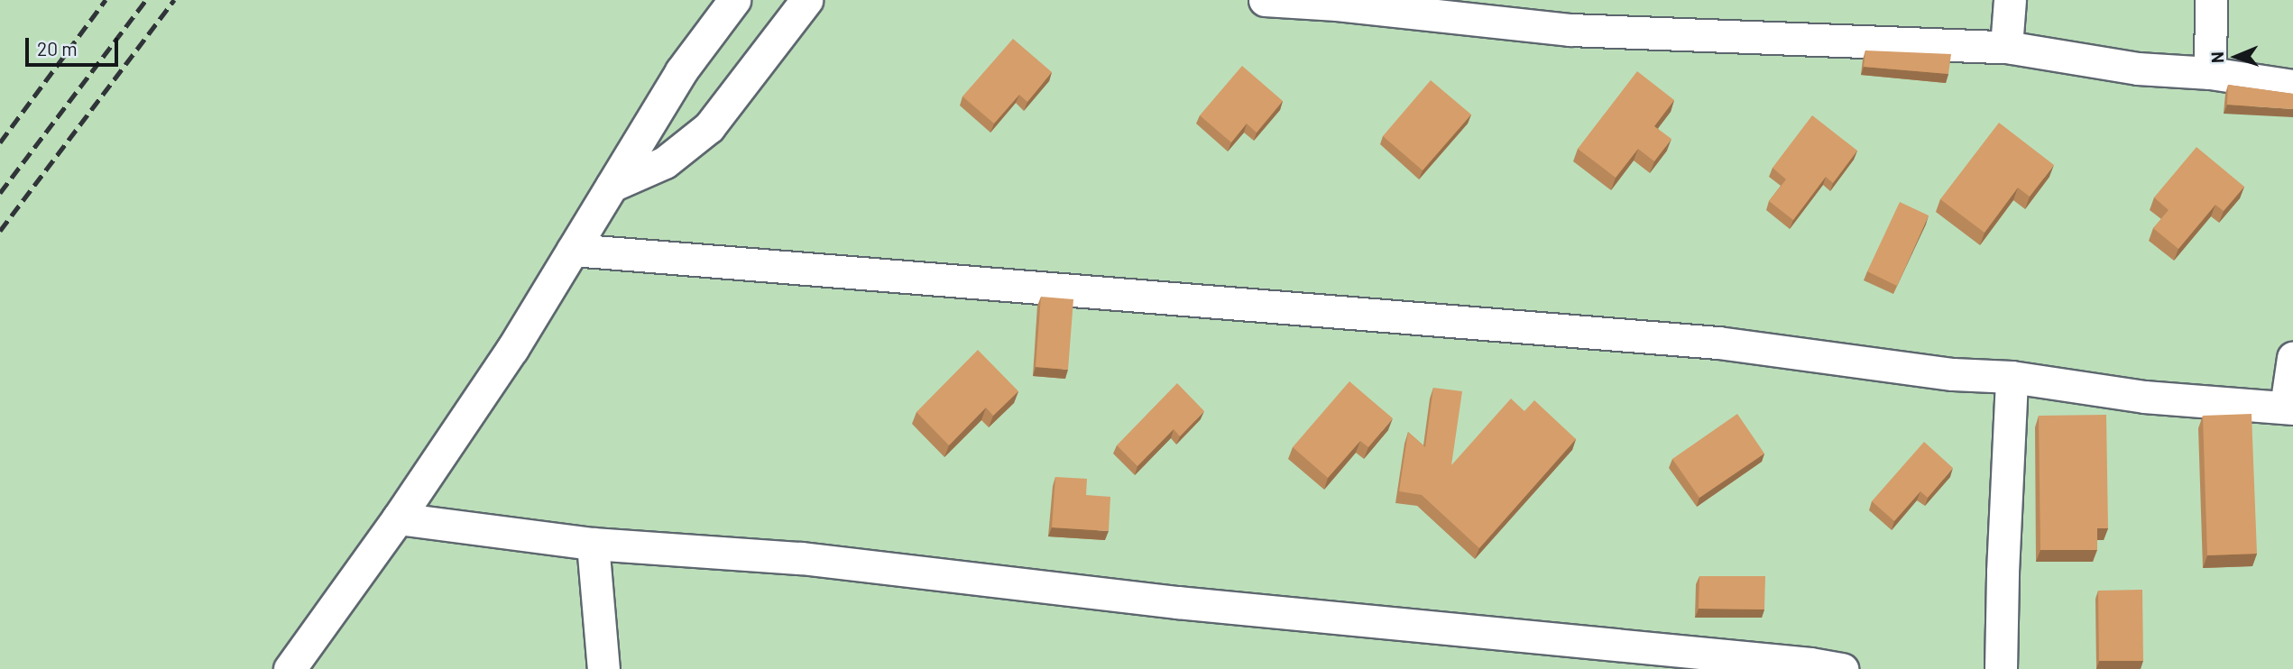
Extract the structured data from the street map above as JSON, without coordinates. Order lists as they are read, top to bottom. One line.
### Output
{"scale_bar":"20 m","north":"left"}
